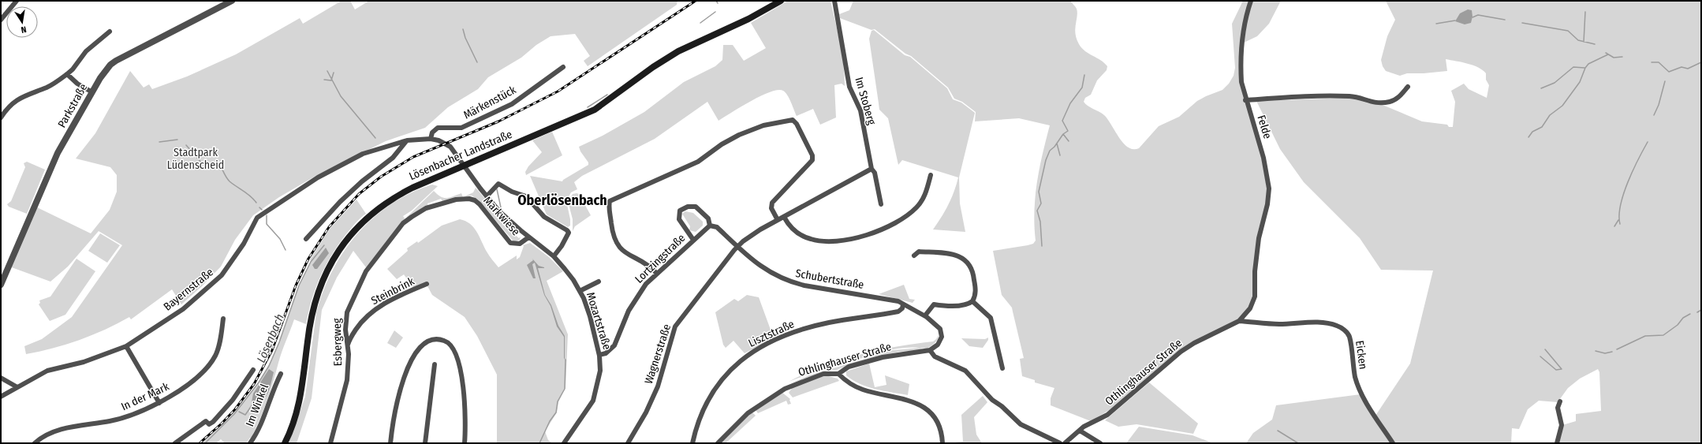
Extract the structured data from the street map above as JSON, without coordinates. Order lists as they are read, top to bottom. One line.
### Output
{"streets":{"main road":["Lösenbacher Landstraße"],"street":["Im Stoberg","Märkenstück","Parkstraße","Felde","Markwiese","Lortzingstraße","Schubertstraße","Bayernstraße","Steinbrink","Mozartstraße","Lisztstraße","Esbergweg","Wagnerstraße","Eicken","Othlinghauser Straße","In der Mark","Im Winkel"]},"crossings":[["Märkenstück","Bayernstraße"],["Felde","Eicken"],["Felde","Othlinghauser Straße"],["Lösenbacher Landstraße","Mozartstraße"],["Markwiese","Mozartstraße"],["Markwiese","Esbergweg"],["Lortzingstraße","Schubertstraße"],["Lortzingstraße","Mozartstraße"],["Schubertstraße","Lisztstraße"],["Schubertstraße","Wagnerstraße"],["Schubertstraße","Othlinghauser Straße"],["Steinbrink","Esbergweg"],["Eicken","Othlinghauser Straße"]],"districts":["Oberlösenbach"],"water":["Lösenbach"],"parks":["Stadtpark Lüdenscheid"],"north":"bottom"}
